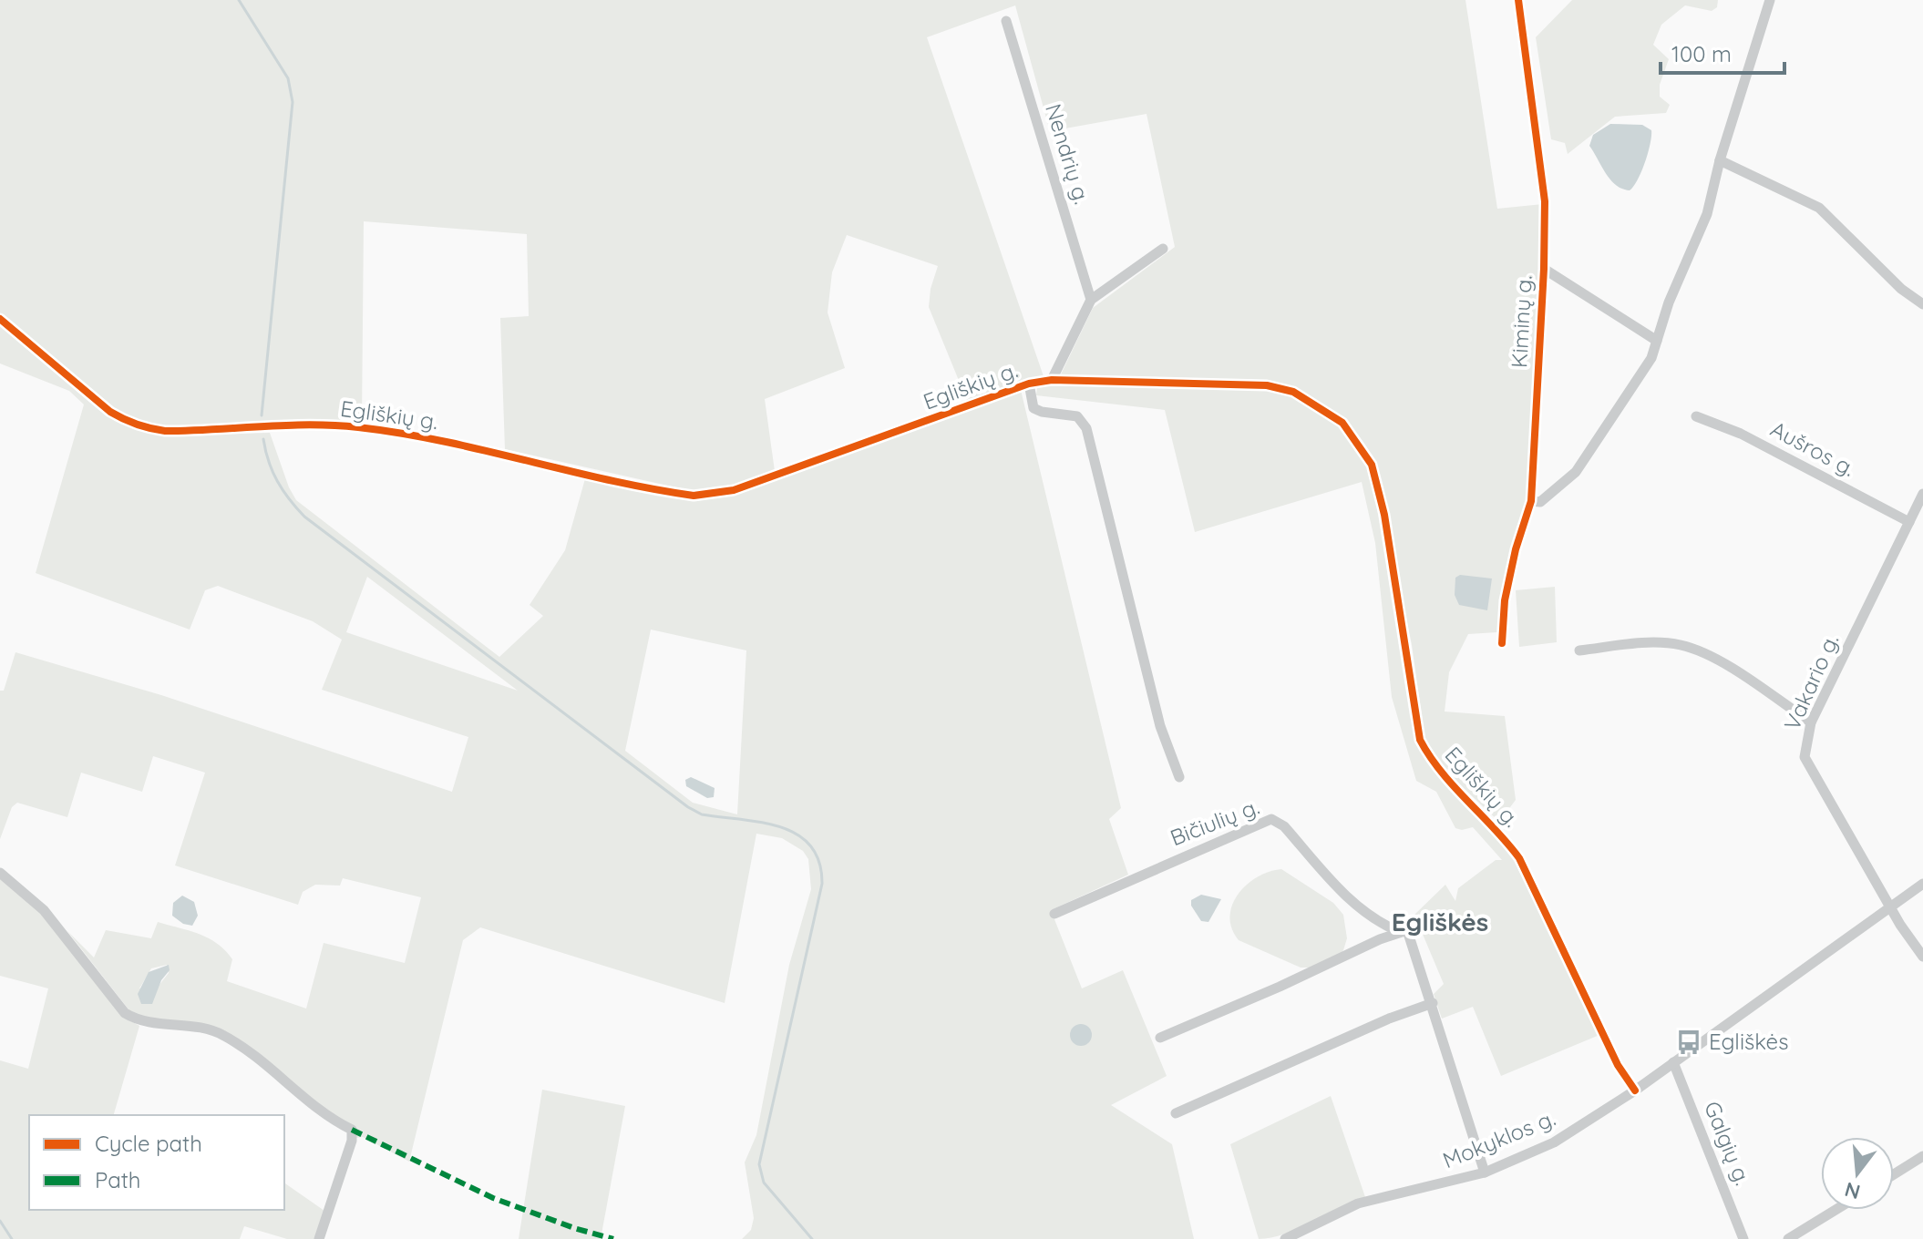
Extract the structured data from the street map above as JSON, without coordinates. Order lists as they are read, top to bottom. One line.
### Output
{"streets":{"street":["Nendrių g.","Kiminų g.","Egliškių g.","Aušros g.","Vakario g.","Bičiulių g.","Mokyklos g.","Galgių g."]},"crossings":[["Egliškių g.","Mokyklos g."],["Aušros g.","Vakario g."],["Vakario g.","Mokyklos g."],["Mokyklos g.","Galgių g."]],"districts":["Egliškės"],"places":{"bus stop":["Egliškės"]},"legend":["Cycle path","Path"],"scale_bar":"100 m","north":"bottom"}
